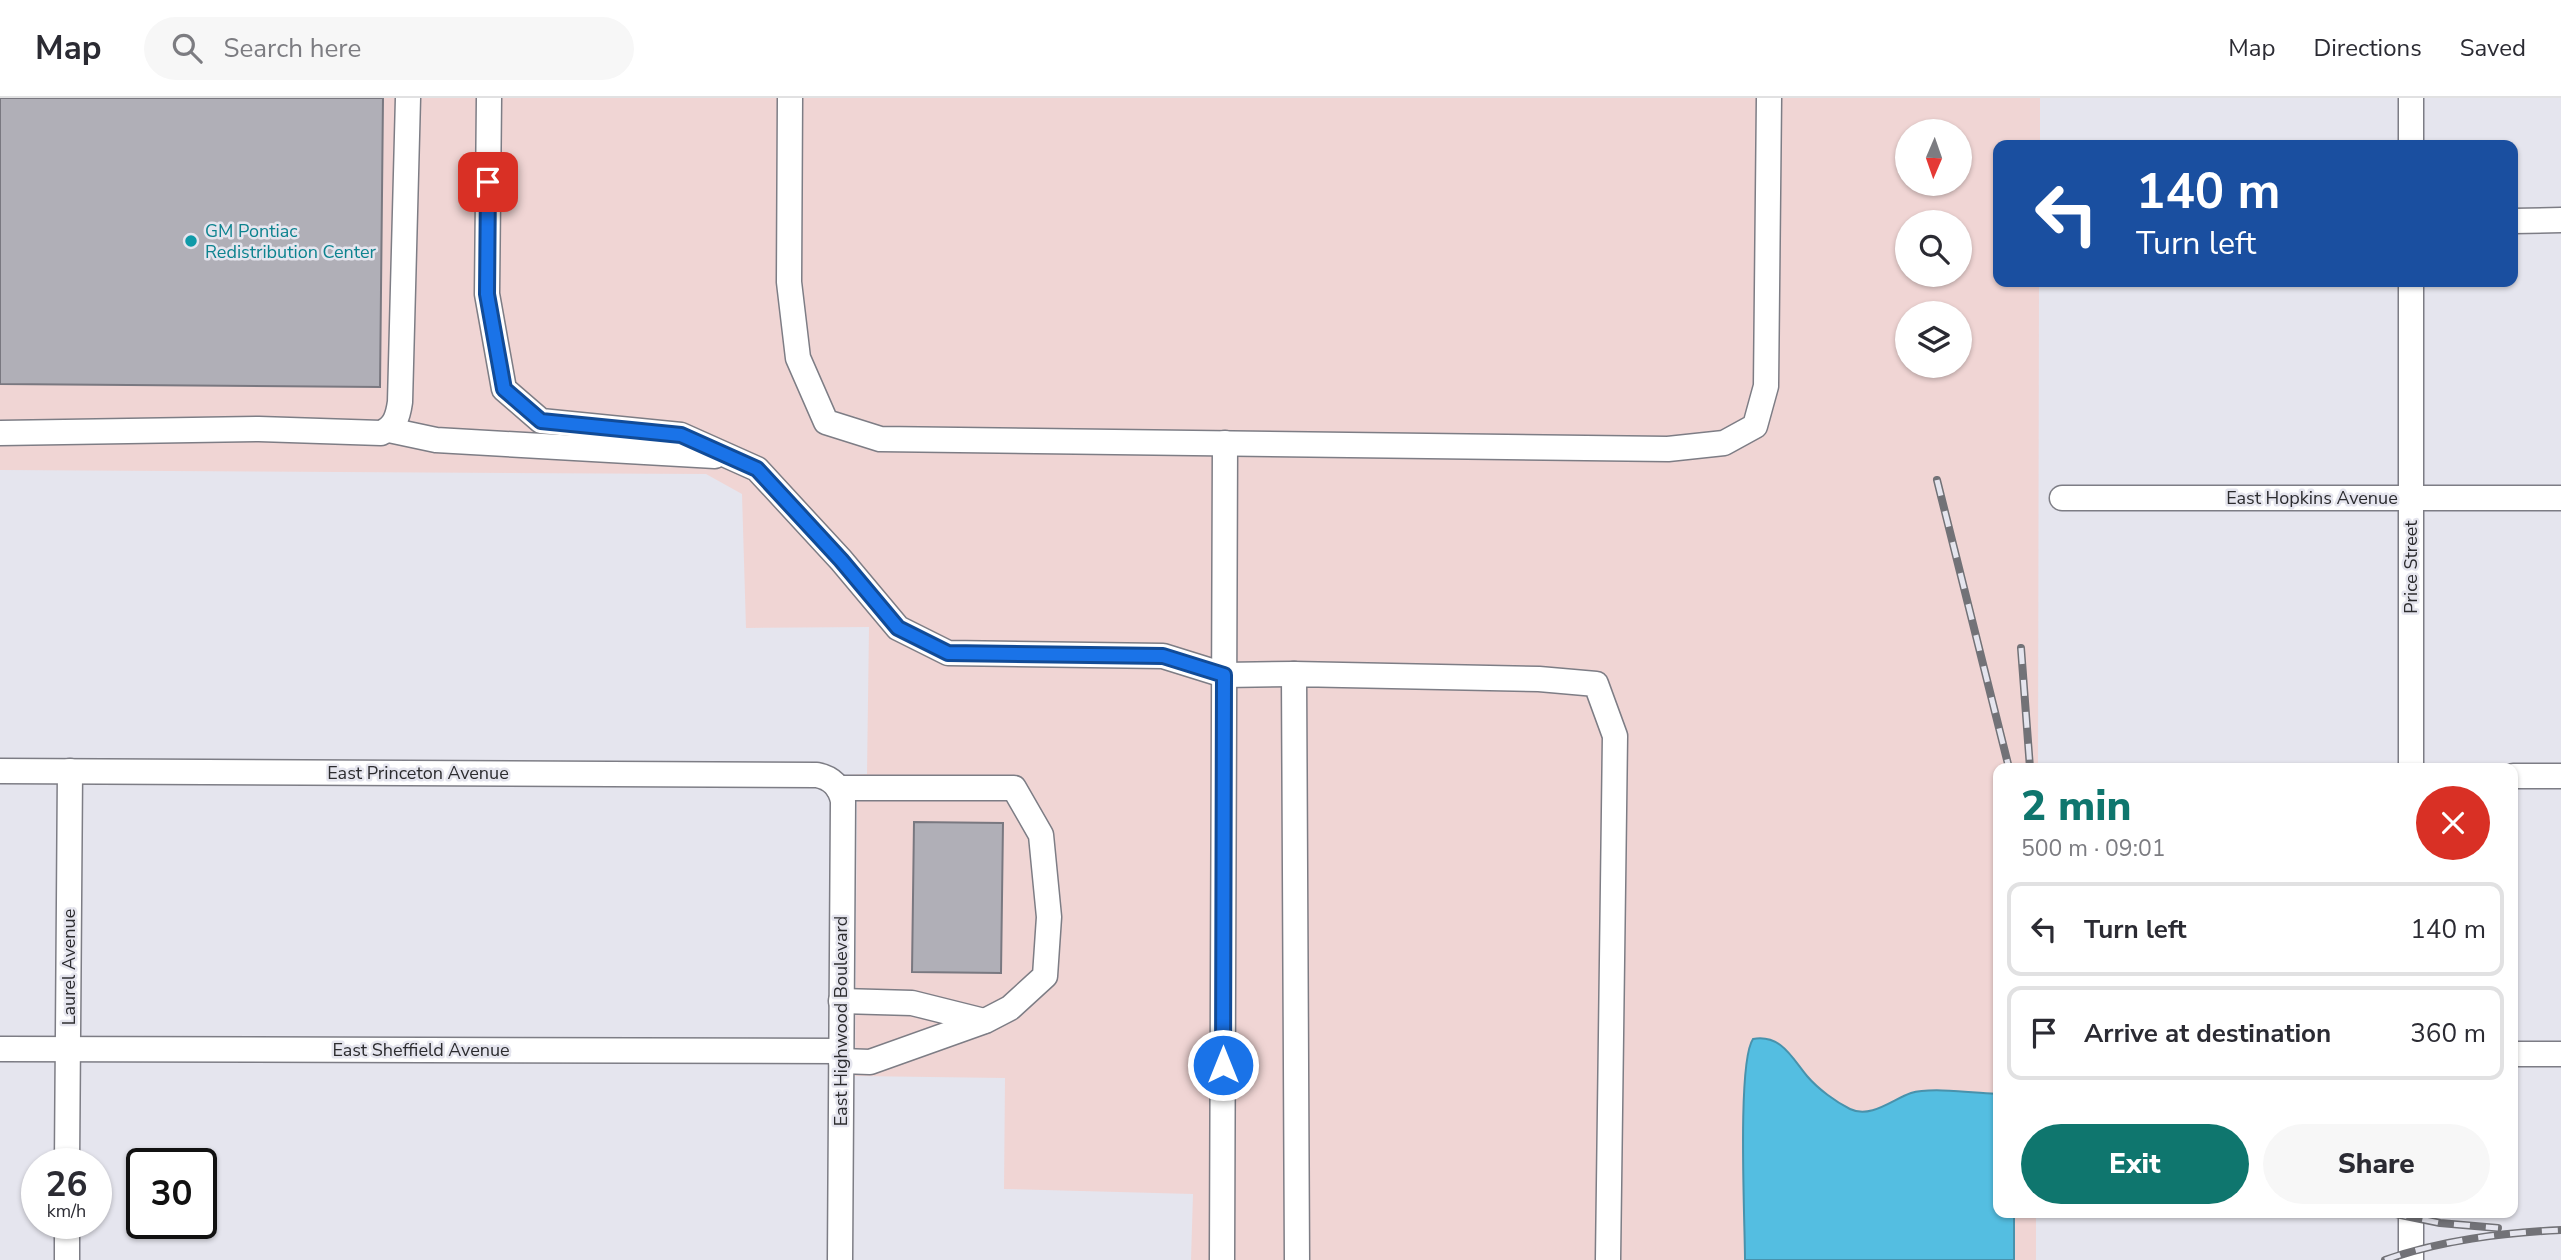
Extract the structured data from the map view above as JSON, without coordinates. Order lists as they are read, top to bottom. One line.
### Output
{"streets":{"street":["East Hopkins Avenue","Price Street","East Princeton Avenue","Laurel Avenue","East Highwood Boulevard","East Sheffield Avenue"]},"crossings":[["East Hopkins Avenue","Price Street"],["East Princeton Avenue","Laurel Avenue"],["East Princeton Avenue","East Highwood Boulevard"],["East Princeton Avenue","East Sheffield Avenue"],["Laurel Avenue","East Sheffield Avenue"],["East Highwood Boulevard","East Sheffield Avenue"]],"places":["GM Pontiac Redistribution Center"],"north":"bottom","page":{"header":"Map","search":"Search here","nav":["Map","Directions","Saved"],"turn":["140 m","Turn left"],"heading":["2 min","500 m · 09:01"],"list":[{"name":"Turn left","value":"140 m"},{"name":"Arrive at destination","value":"360 m"}],"buttons":["Exit","Share"],"speed":"26 km/h","limit":"30"}}
